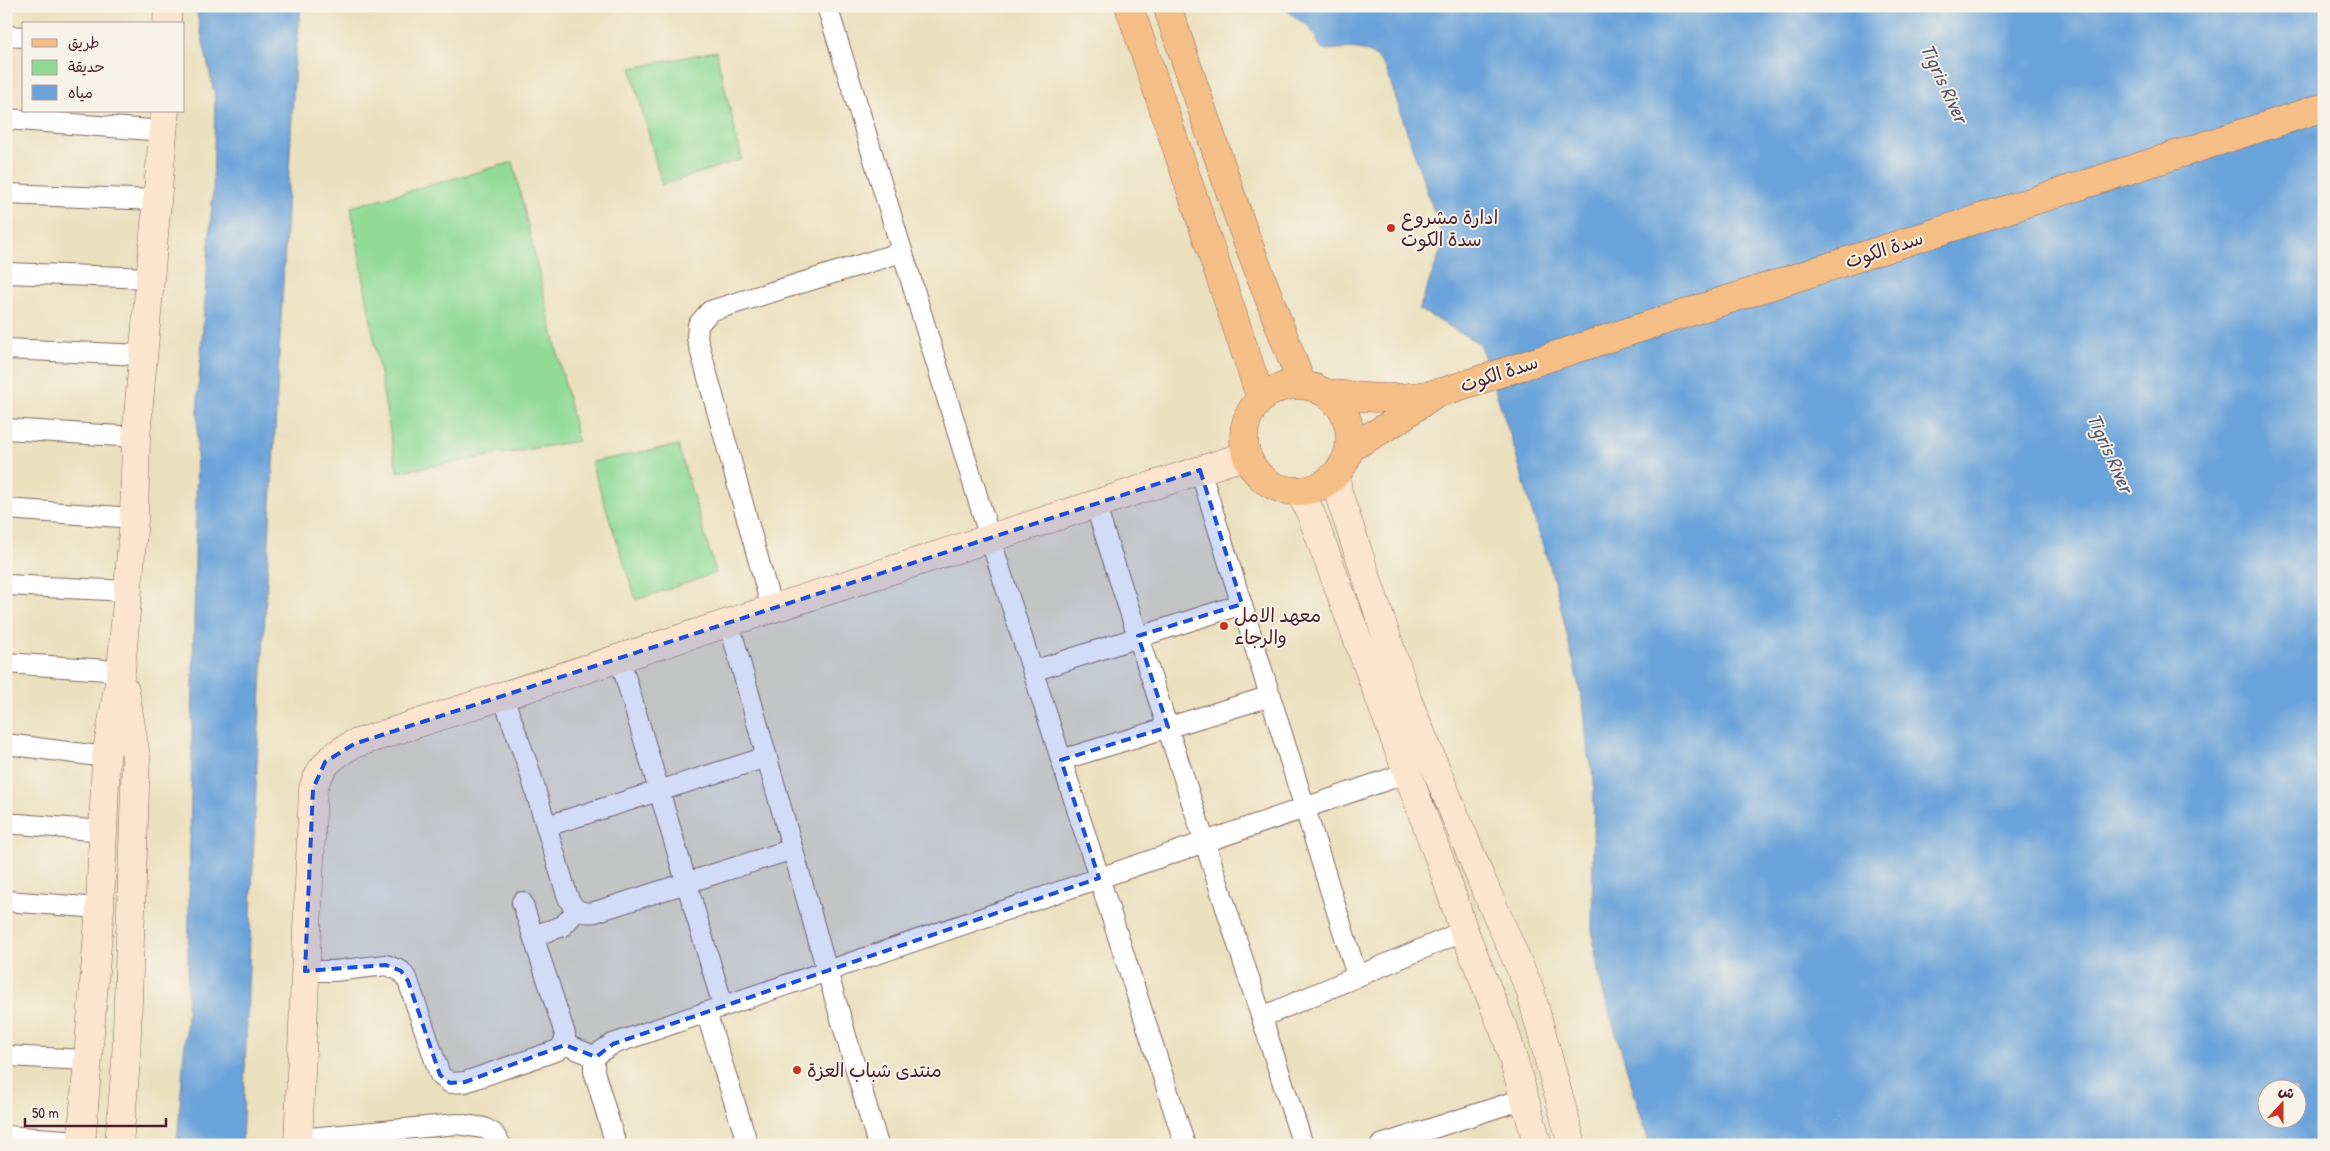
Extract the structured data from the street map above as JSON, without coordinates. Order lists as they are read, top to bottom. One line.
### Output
{"streets":{"main road":["سدة الكوت"]},"water":["Tigris River"],"places":["ادارة مشروع سدة الكوت","معهد الامل والرجاء","منتدى شباب العزة"],"legend":["طريق","حديقة","مياه"],"scale_bar":"50 m","north":"top"}
